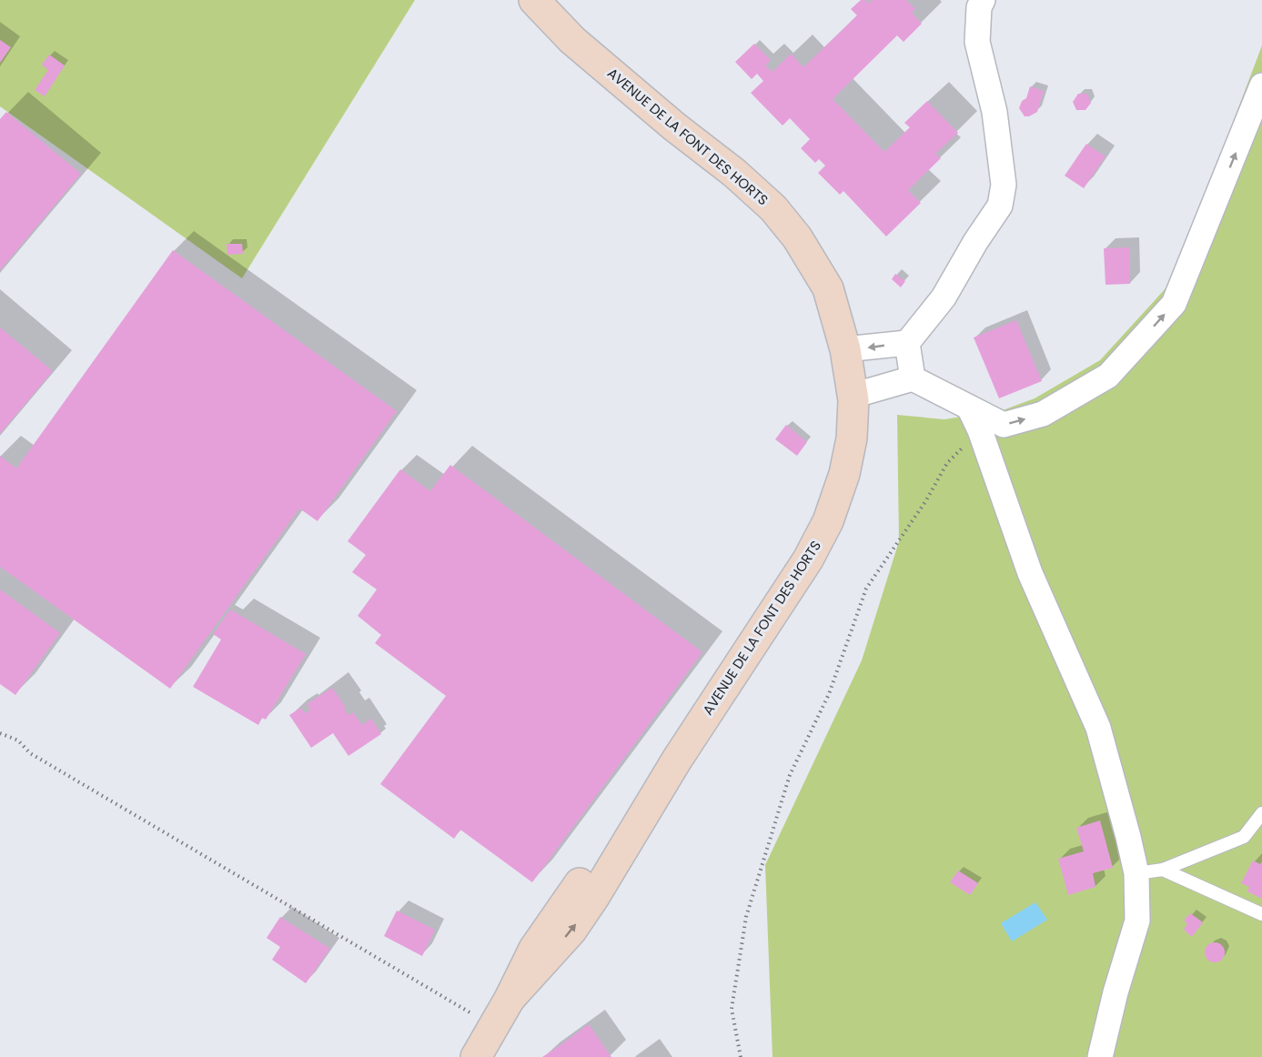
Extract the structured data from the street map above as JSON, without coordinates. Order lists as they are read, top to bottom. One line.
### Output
{"streets":{"main road":["AVENUE DE LA FONT DES HORTS"]}}
